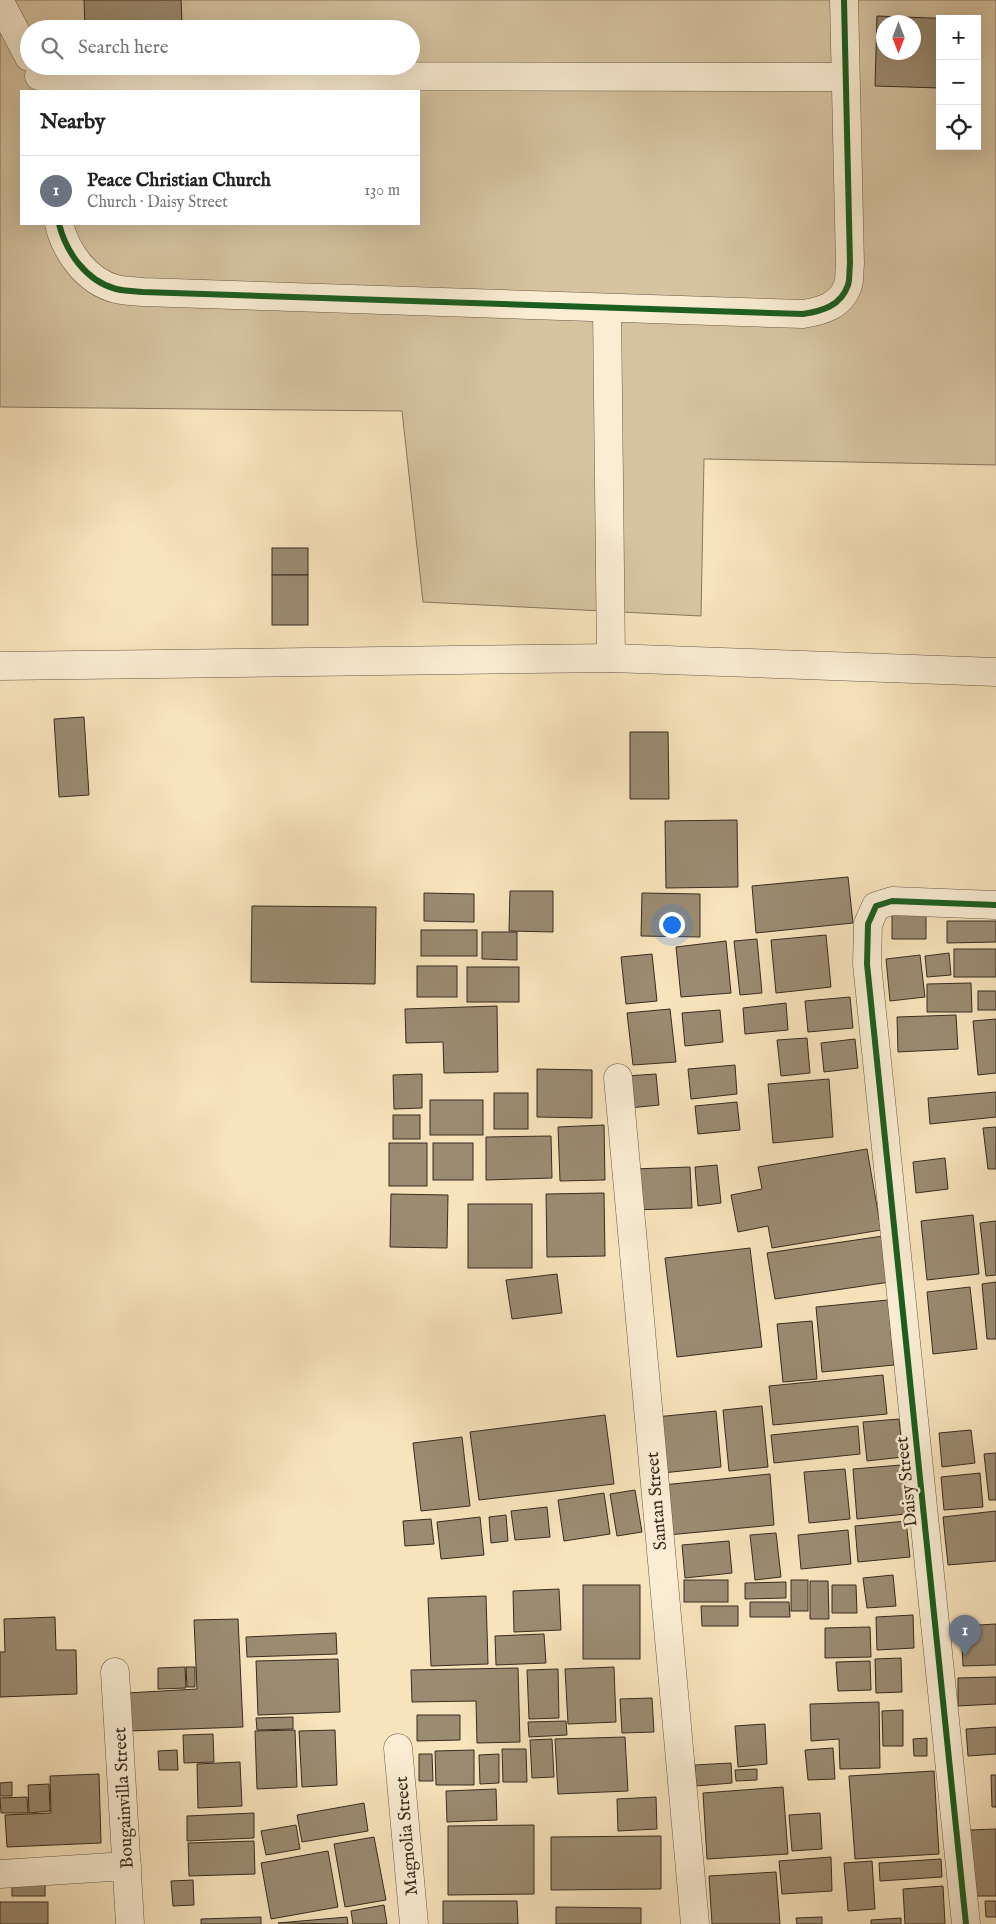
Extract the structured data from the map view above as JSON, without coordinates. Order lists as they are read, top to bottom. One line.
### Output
{"streets":{"street":["Daisy Street","Santan Street","Bougainvilla Street","Magnolia Street"]},"north":"bottom","page":{"map_buttons":["+","−"],"search":"Search here","heading":"Nearby","list":[{"mark":"1","name":"Peace Christian Church","note":"Church · Daisy Street","value":"130 m"}],"pins":"1"}}
